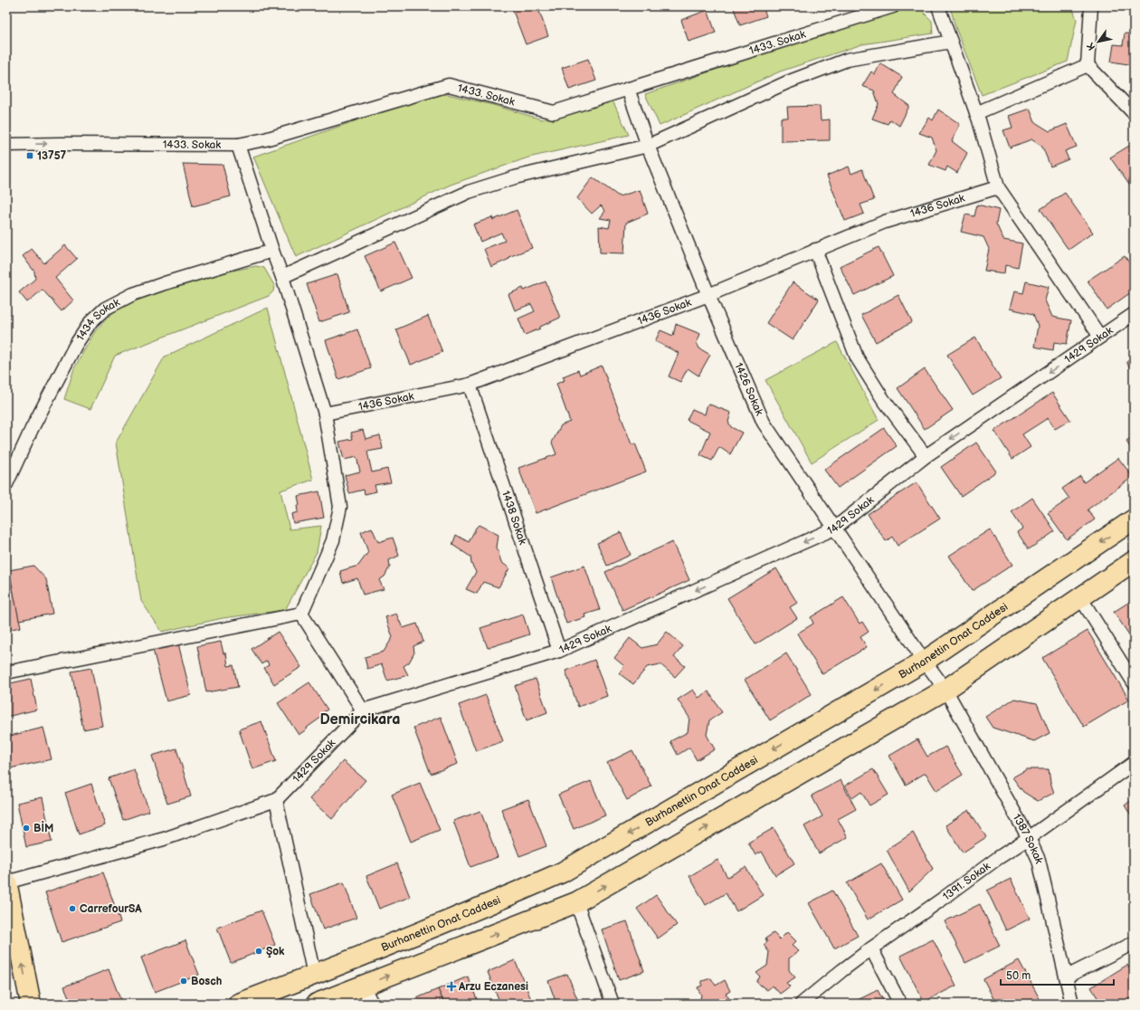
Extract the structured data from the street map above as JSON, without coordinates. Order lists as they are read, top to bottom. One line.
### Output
{"streets":{"main road":["Burhanettin Onat Caddesi"],"street":["1433. Sokak","1436 Sokak","1434 Sokak","1429 Sokak","1426 Sokak","1438 Sokak","1387 Sokak","1391. Sokak"]},"crossings":[["1433. Sokak","1426 Sokak"],["1436 Sokak","1426 Sokak"],["1436 Sokak","1438 Sokak"],["1429 Sokak","1426 Sokak"],["1429 Sokak","1438 Sokak"],["1426 Sokak","Burhanettin Onat Caddesi"],["1426 Sokak","1387 Sokak"],["Burhanettin Onat Caddesi","1387 Sokak"],["1387 Sokak","1391. Sokak"]],"one_way":["1429 Sokak"],"districts":["Demircikara"],"places":{"transit":["13757"],"other":["BİM","CarrefourSA","Şok","Bosch"],"health":["Arzu Eczanesi"]},"scale_bar":"50 m","north":"bottom left"}
